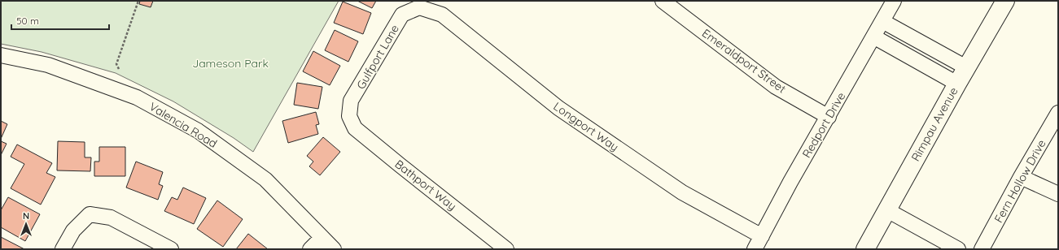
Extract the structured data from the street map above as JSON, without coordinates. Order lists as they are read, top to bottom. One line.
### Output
{"streets":{"main road":["Rimpau Avenue"],"street":["Gulfport Lane","Emeraldport Street","Valencia Road","Redport Drive","Longport Way","Fern Hollow Drive","Bathport Way"]},"crossings":[["Gulfport Lane","Longport Way"],["Gulfport Lane","Bathport Way"],["Emeraldport Street","Redport Drive"],["Redport Drive","Longport Way"]],"parks":["Jameson Park"],"scale_bar":"50 m","north":"top"}
